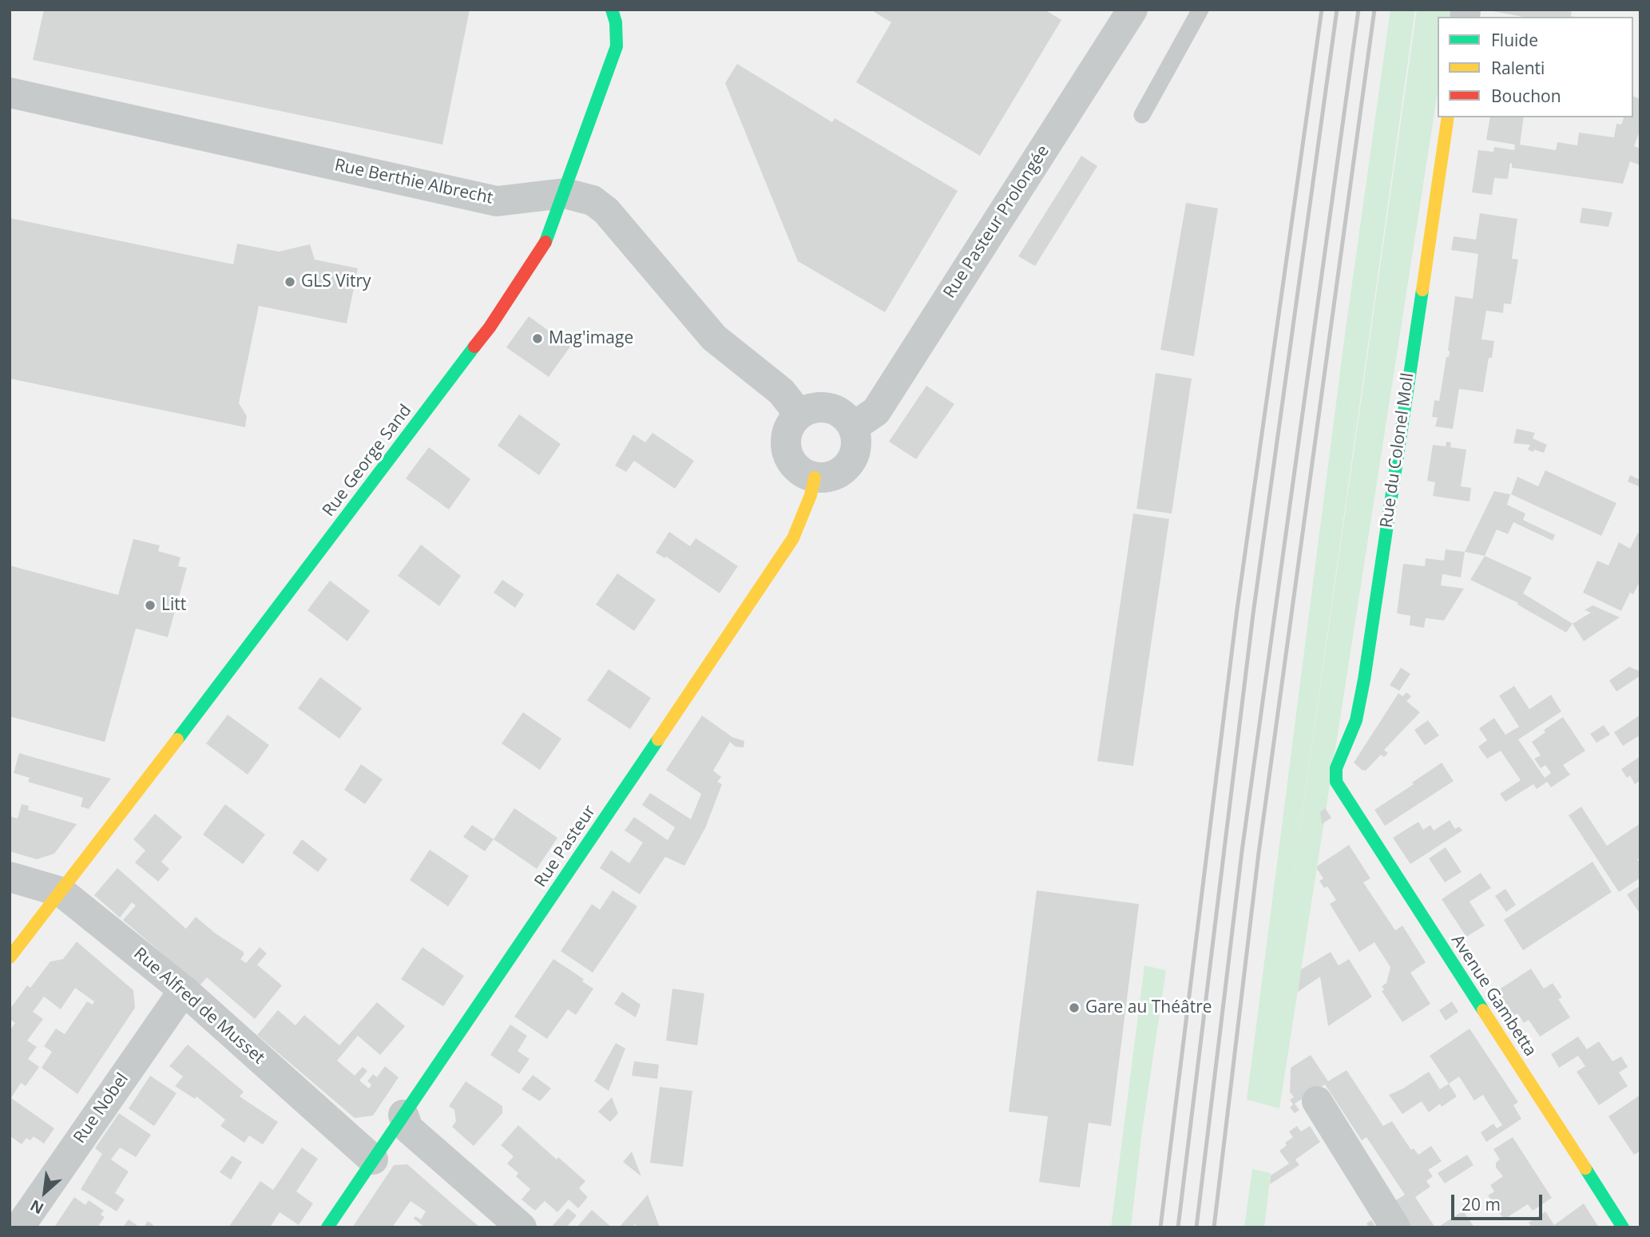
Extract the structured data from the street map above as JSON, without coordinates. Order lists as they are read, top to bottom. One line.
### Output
{"streets":{"street":["Rue Berthie Albrecht","Rue Pasteur Prolongée","Rue du Colonel Moll","Rue George Sand","Rue Pasteur","Avenue Gambetta","Rue Alfred de Musset","Rue Nobel"]},"crossings":[["Rue Berthie Albrecht","Rue Pasteur Prolongée"],["Rue Berthie Albrecht","Rue George Sand"],["Rue Berthie Albrecht","Rue Pasteur"],["Rue Pasteur Prolongée","Rue Pasteur"],["Rue du Colonel Moll","Avenue Gambetta"],["Rue George Sand","Rue Alfred de Musset"],["Rue Pasteur","Rue Alfred de Musset"],["Rue Alfred de Musset","Rue Nobel"]],"places":["GLS Vitry","Mag'image","Litt","Gare au Théâtre"],"legend":["Fluide","Ralenti","Bouchon"],"scale_bar":"20 m","north":"bottom left"}
